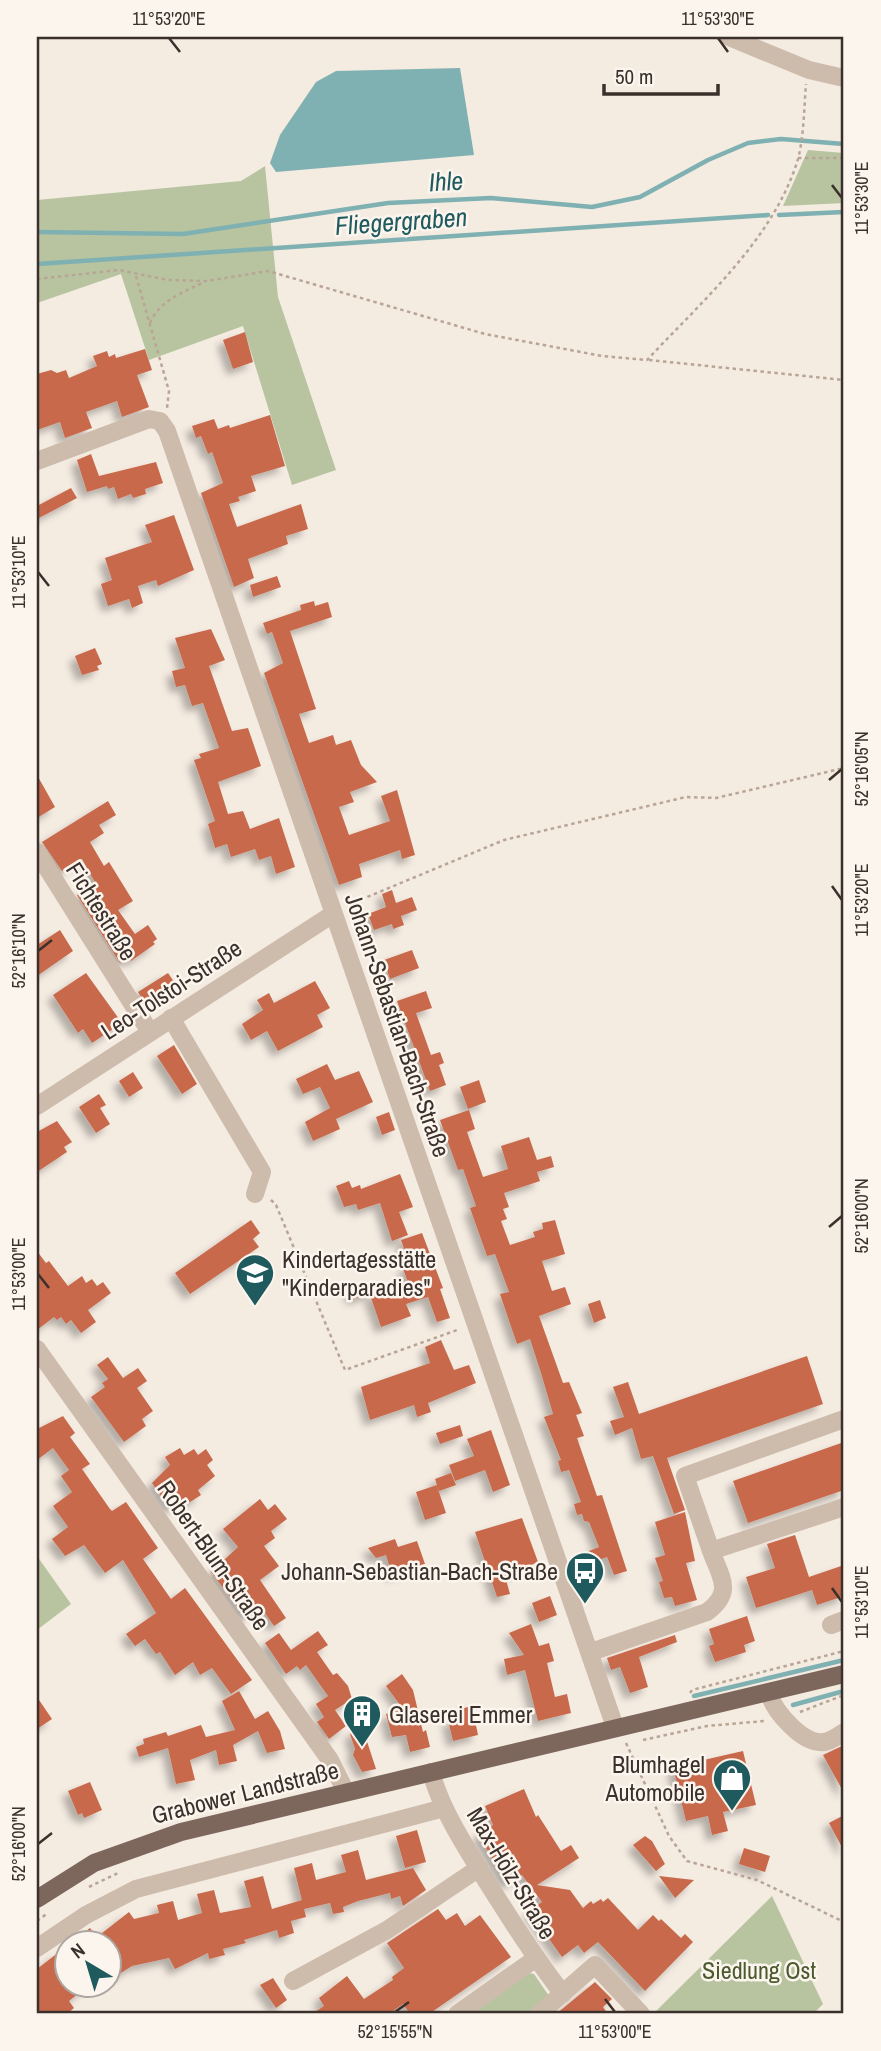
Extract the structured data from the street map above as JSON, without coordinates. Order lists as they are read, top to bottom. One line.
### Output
{"streets":{"main road":["Grabower Landstraße"],"street":["Fichtestraße","Leo-Tolstoi-Straße","Johann-Sebastian-Bach-Straße","Robert-Blum-Straße","Max-Hölz-Straße"]},"crossings":[["Fichtestraße","Leo-Tolstoi-Straße"],["Leo-Tolstoi-Straße","Johann-Sebastian-Bach-Straße"],["Johann-Sebastian-Bach-Straße","Grabower Landstraße"],["Robert-Blum-Straße","Grabower Landstraße"],["Grabower Landstraße","Max-Hölz-Straße"]],"water":["Ihle","Fliegergraben"],"parks":["Siedlung Ost"],"places":{"school or university":["Kindertagesstätte \"Kinderparadies\""],"bus stop":["Johann-Sebastian-Bach-Straße"],"building":["Glaserei Emmer"],"shop":["Blumhagel Automobile"]},"scale_bar":"50 m","north":"top left","coordinates":["11°53'20\"E","11°53'30\"E","11°53'10\"E","52°16'05\"N","52°16'10\"N","52°16'00\"N","11°53'00\"E","52°15'55\"N"]}
